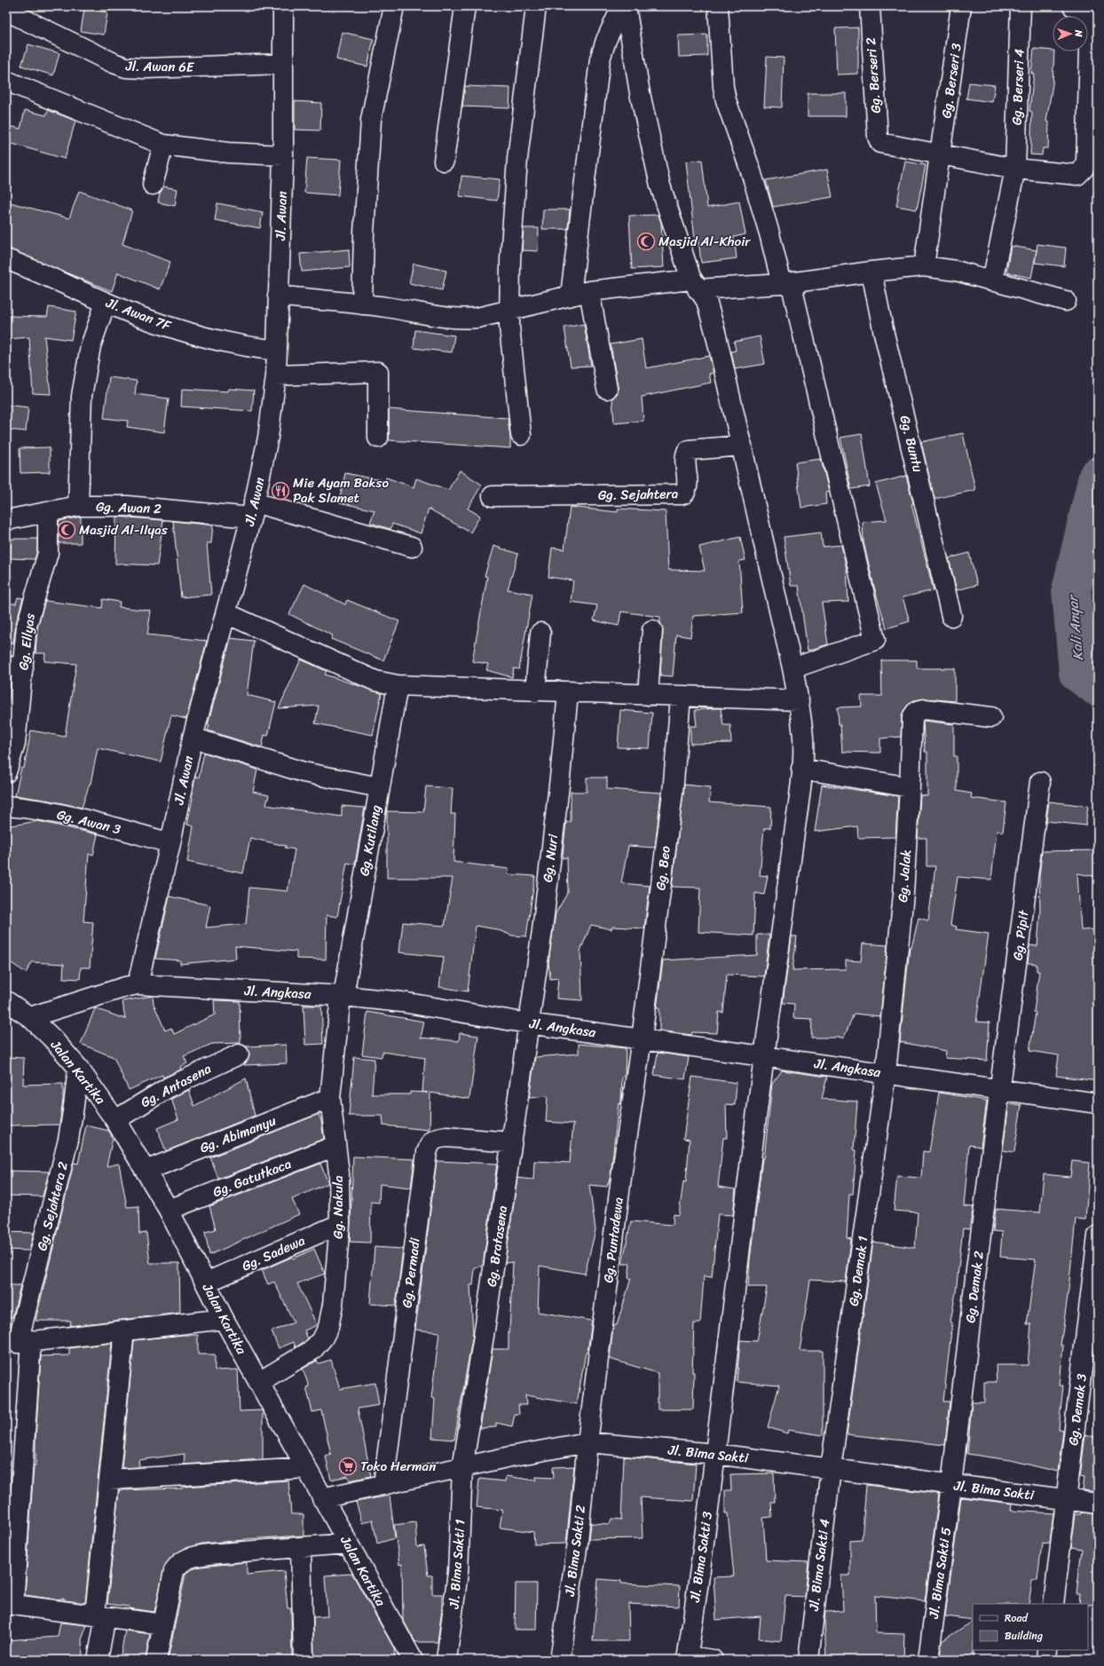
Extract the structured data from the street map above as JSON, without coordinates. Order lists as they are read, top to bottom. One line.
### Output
{"streets":{"street":["Jl. Awan 6E","Gg. Berseri 2","Gg. Berseri 3","Gg. Berseri 4","Jl. Awan","Jl. Awan 7F","Gg. Buntu","Gg. Sejahtera","Gg. Awan 2","Gg. Ellyas","Gg. Awan 3","Gg. Kutilang","Gg. Nuri","Gg. Beo","Gg. Jalak","Gg. Pipit","Jl. Angkasa","Jalan Kartika","Gg. Antasena","Gg. Abimanyu","Gg. Gatutkaca","Gg. Sejahtera 2","Gg. Nakula","Gg. Puntadewa","Gg. Bratasena","Gg. Sadewa","Gg. Demak 1","Gg. Permadi","Gg. Demak 2","Gg. Demak 3","Jl. Bima Sakti","Jl. Bima Sakti 2","Jl. Bima Sakti 3","Jl. Bima Sakti 1","Jl. Bima Sakti 4","Jl. Bima Sakti 5"]},"crossings":[["Jl. Awan 6E","Jl. Awan"],["Gg. Berseri 2","Gg. Berseri 3"],["Jl. Awan","Jl. Awan 7F"],["Jl. Awan","Gg. Awan 2"],["Jl. Awan","Gg. Awan 3"],["Jl. Awan","Jl. Angkasa"],["Gg. Sejahtera","Jl. Bima Sakti 3"],["Gg. Awan 2","Gg. Ellyas"],["Gg. Kutilang","Jl. Angkasa"],["Gg. Kutilang","Gg. Nakula"],["Gg. Nuri","Jl. Angkasa"],["Gg. Nuri","Gg. Bratasena"],["Gg. Beo","Jl. Angkasa"],["Gg. Beo","Gg. Puntadewa"],["Gg. Jalak","Jl. Angkasa"],["Gg. Jalak","Gg. Demak 1"],["Gg. Pipit","Jl. Angkasa"],["Gg. Pipit","Gg. Demak 2"],["Jl. Angkasa","Jalan Kartika"],["Jl. Angkasa","Gg. Nakula"],["Jl. Angkasa","Gg. Puntadewa"],["Jl. Angkasa","Gg. Bratasena"],["Jl. Angkasa","Gg. Demak 1"],["Jl. Angkasa","Gg. Demak 2"],["Jl. Angkasa","Jl. Bima Sakti 3"],["Jalan Kartika","Gg. Antasena"],["Jalan Kartika","Gg. Abimanyu"],["Jalan Kartika","Gg. Gatutkaca"],["Jalan Kartika","Gg. Sejahtera 2"],["Jalan Kartika","Gg. Nakula"],["Jalan Kartika","Gg. Sadewa"],["Jalan Kartika","Jl. Bima Sakti"],["Gg. Abimanyu","Gg. Nakula"],["Gg. Gatutkaca","Gg. Nakula"],["Gg. Nakula","Gg. Sadewa"],["Gg. Puntadewa","Jl. Bima Sakti"],["Gg. Puntadewa","Jl. Bima Sakti 2"],["Gg. Bratasena","Gg. Permadi"],["Gg. Bratasena","Jl. Bima Sakti"],["Gg. Bratasena","Jl. Bima Sakti 1"],["Gg. Demak 1","Jl. Bima Sakti"],["Gg. Demak 1","Jl. Bima Sakti 4"],["Gg. Permadi","Jl. Bima Sakti"],["Gg. Demak 2","Jl. Bima Sakti"],["Gg. Demak 2","Jl. Bima Sakti 5"],["Gg. Demak 3","Jl. Bima Sakti"],["Jl. Bima Sakti","Jl. Bima Sakti 2"],["Jl. Bima Sakti","Jl. Bima Sakti 3"],["Jl. Bima Sakti","Jl. Bima Sakti 1"],["Jl. Bima Sakti","Jl. Bima Sakti 4"],["Jl. Bima Sakti","Jl. Bima Sakti 5"]],"water":["Kali Anyar"],"places":{"mosque":["Masjid Al-Khoir","Masjid Al-Ilyas"],"restaurant":["Mie Ayam Bakso Pak Slamet"],"supermarket":["Toko Herman"]},"legend":["Road","Building"],"north":"right"}
